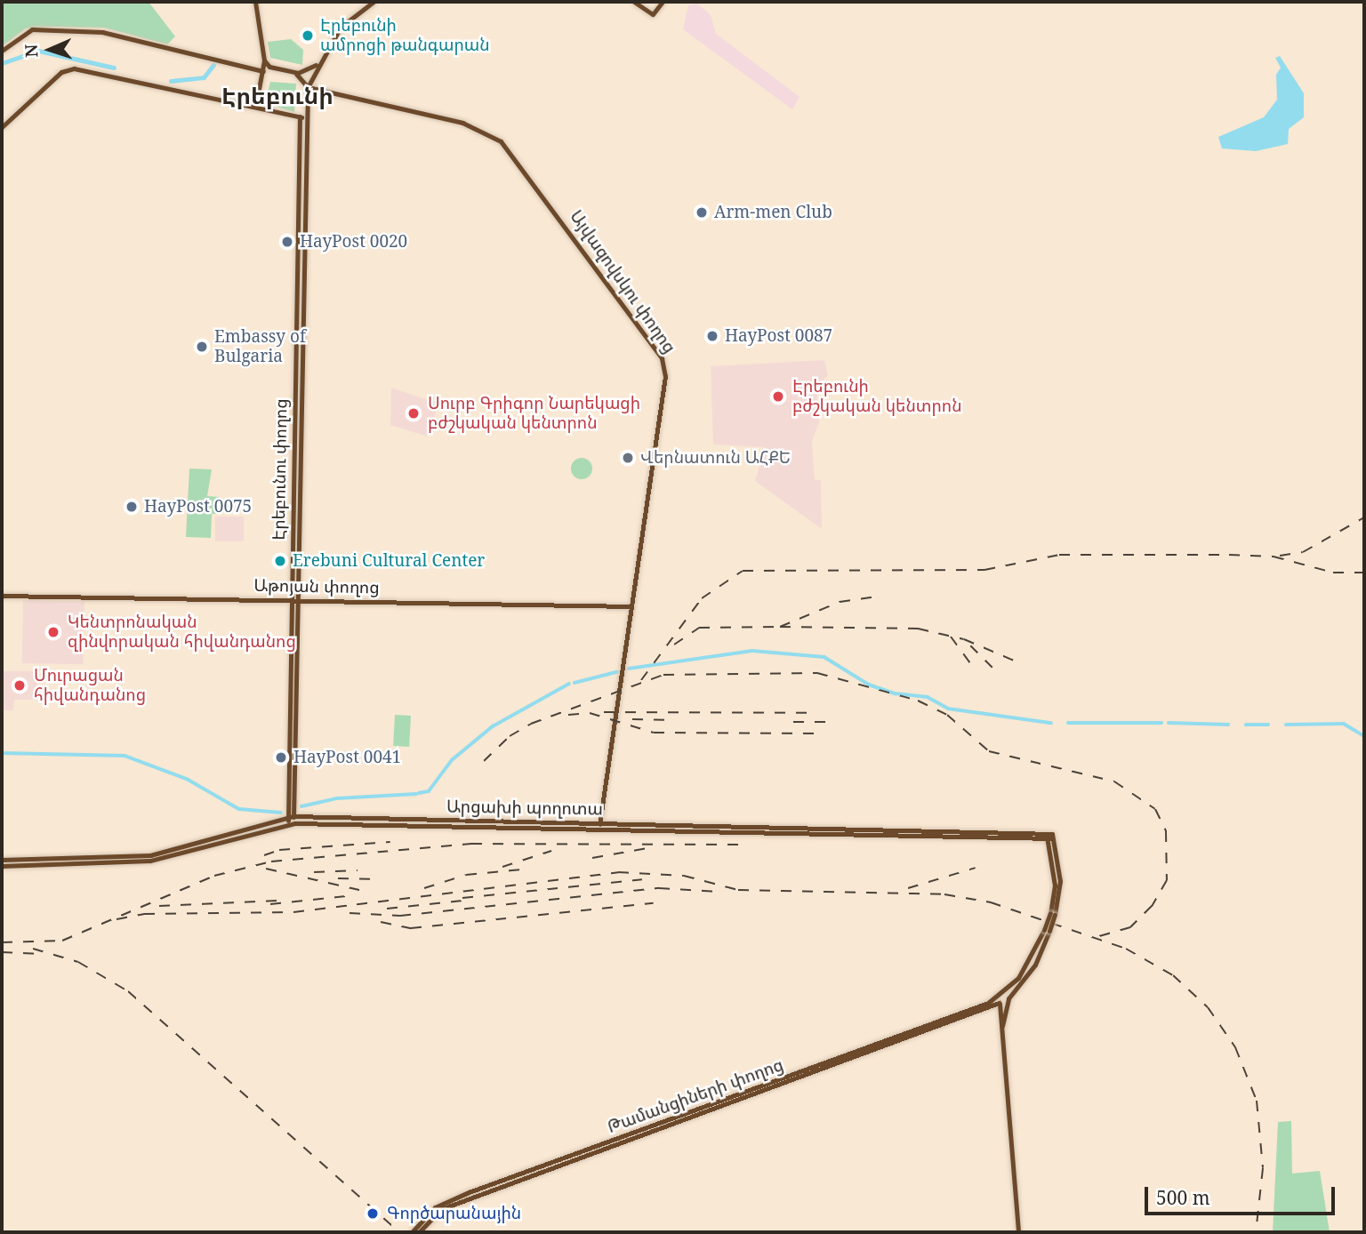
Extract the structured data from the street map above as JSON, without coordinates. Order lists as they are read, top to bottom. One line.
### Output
{"streets":{"main road":["Այվազովսկու փողոց","Էրեբունու փողոց","Աթոյան փողոց","Արցախի պողոտա","Թամանցիների փողոց"]},"crossings":[["Այվազովսկու փողոց","Էրեբունու փողոց"],["Այվազովսկու փողոց","Աթոյան փողոց"],["Այվազովսկու փողոց","Արցախի պողոտա"],["Էրեբունու փողոց","Աթոյան փողոց"],["Էրեբունու փողոց","Արցախի պողոտա"]],"districts":["Էրեբունի"],"places":["Էրեբունի ամրոցի թանգարան","Arm-men Club","HayPost 0020","HayPost 0087","Embassy of Bulgaria","Էրեբունի բժշկական կենտրոն","Սուրբ Գրիգոր Նարեկացի բժշկական կենտրոն","Վերնատուն ԱՀՔԵ","HayPost 0075","Erebuni Cultural Center","Կենտրոնական զինվորական հիվանդանոց","Մուրացան հիվանդանոց","HayPost 0041","Գործարանային"],"scale_bar":"500 m","north":"left"}
